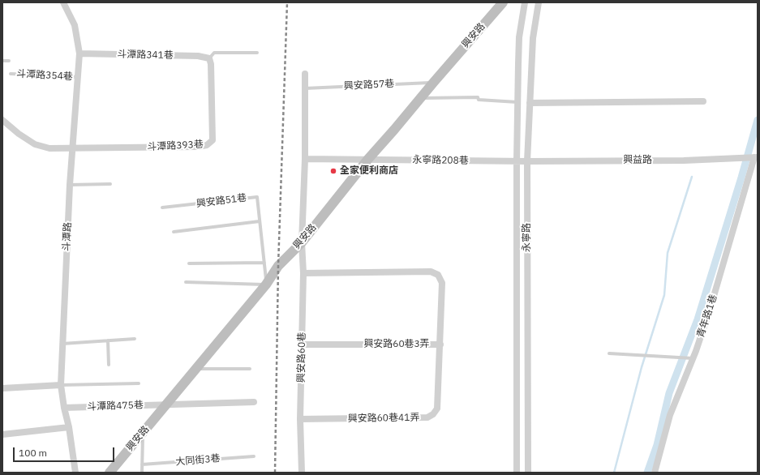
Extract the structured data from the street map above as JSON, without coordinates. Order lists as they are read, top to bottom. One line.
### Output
{"streets":{"street":["興安路","斗潭路341巷","斗潭路393巷","永寧路208巷","興益路","斗潭路","永寧路","青年路1巷","興安路60巷3弄","興安路60巷","斗潭路475巷","興安路60巷41弄"],"lane":["斗潭路354巷","興安路57巷","興安路51巷","大同街3巷"]},"crossings":[["興安路","興安路57巷"],["興安路","永寧路208巷"],["興安路","興安路51巷"],["興安路","興安路60巷"],["興安路","斗潭路475巷"],["斗潭路341巷","斗潭路393巷"],["斗潭路341巷","斗潭路"],["斗潭路354巷","斗潭路"],["興安路57巷","興安路60巷"],["斗潭路393巷","斗潭路"],["永寧路208巷","興益路"],["永寧路208巷","永寧路"],["永寧路208巷","興安路60巷"],["興益路","永寧路"],["興益路","青年路1巷"],["斗潭路","斗潭路475巷"],["興安路60巷3弄","興安路60巷"],["興安路60巷3弄","興安路60巷41弄"],["興安路60巷","興安路60巷41弄"]],"places":["全家便利商店"],"scale_bar":"100 m"}
